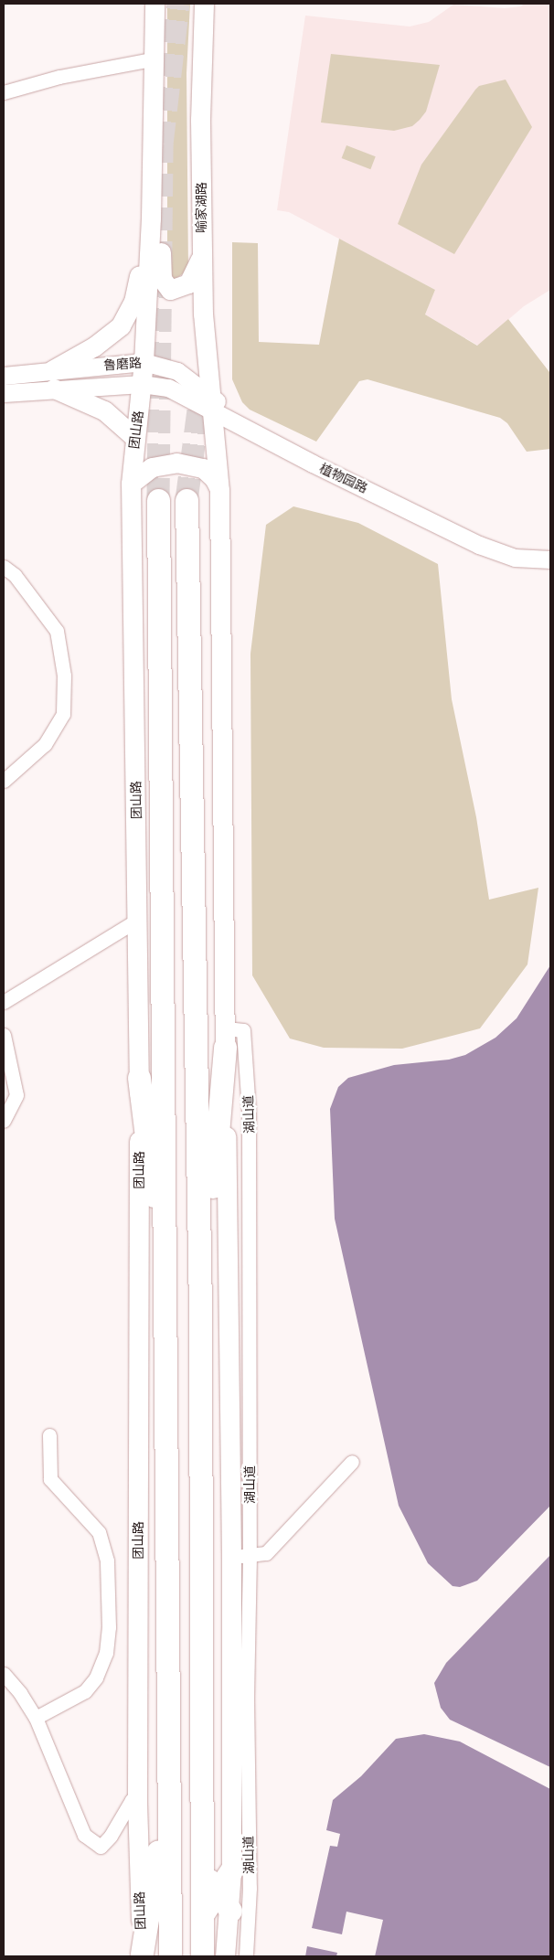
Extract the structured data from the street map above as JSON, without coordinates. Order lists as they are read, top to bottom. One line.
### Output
{"streets":{"highway":["团山路"],"main road":["喻家湖路"],"street":["鲁磨路","植物园路","湖山道"]},"crossings":[["喻家湖路","鲁磨路"],["喻家湖路","植物园路"],["鲁磨路","团山路"],["鲁磨路","植物园路"],["团山路","植物园路"]]}
